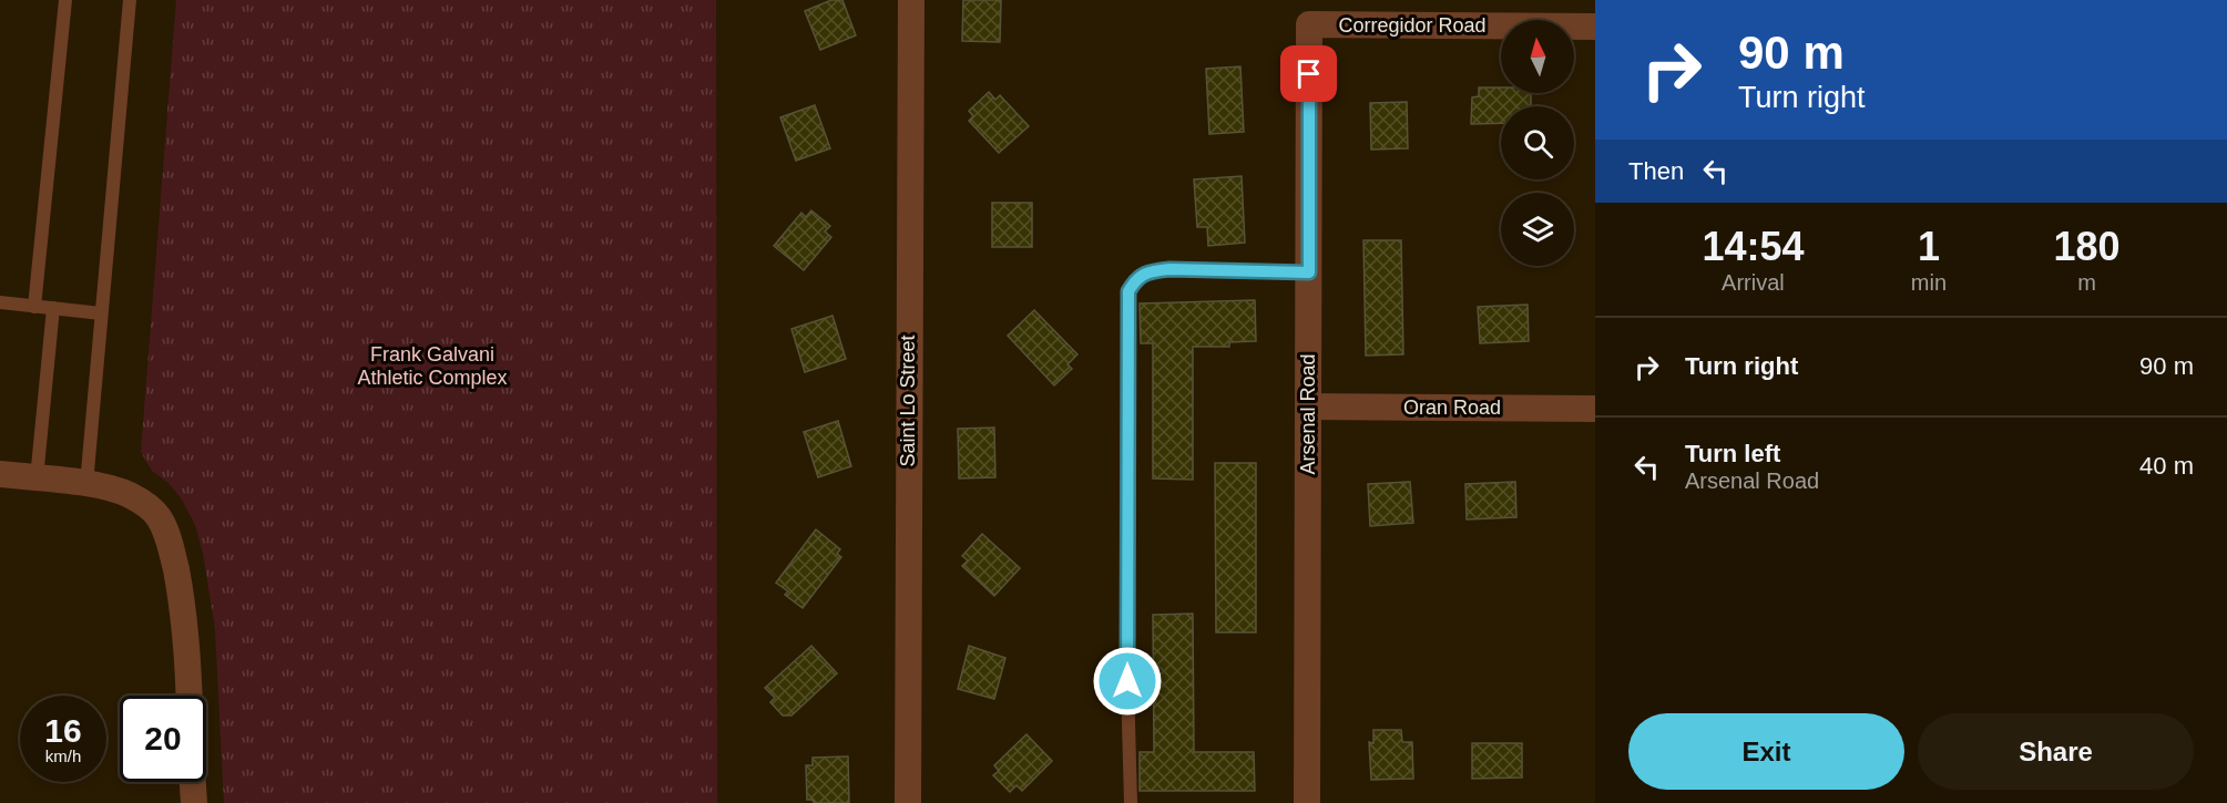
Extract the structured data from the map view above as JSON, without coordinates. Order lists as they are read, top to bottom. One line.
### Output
{"streets":{"street":["Corregidor Road","Saint Lo Street","Oran Road","Arsenal Road"]},"crossings":[["Corregidor Road","Arsenal Road"],["Oran Road","Arsenal Road"]],"parks":["Frank Galvani Athletic Complex"],"north":"top","page":{"turn":["90 m","Turn right"],"then":"Then","eta":["14:54","Arrival","1","min","180","m"],"list":[{"name":"Turn right","value":"90 m"},{"name":"Turn left","note":"Arsenal Road","value":"40 m"}],"speed":"16 km/h","limit":"20","buttons":["Exit","Share"]}}
